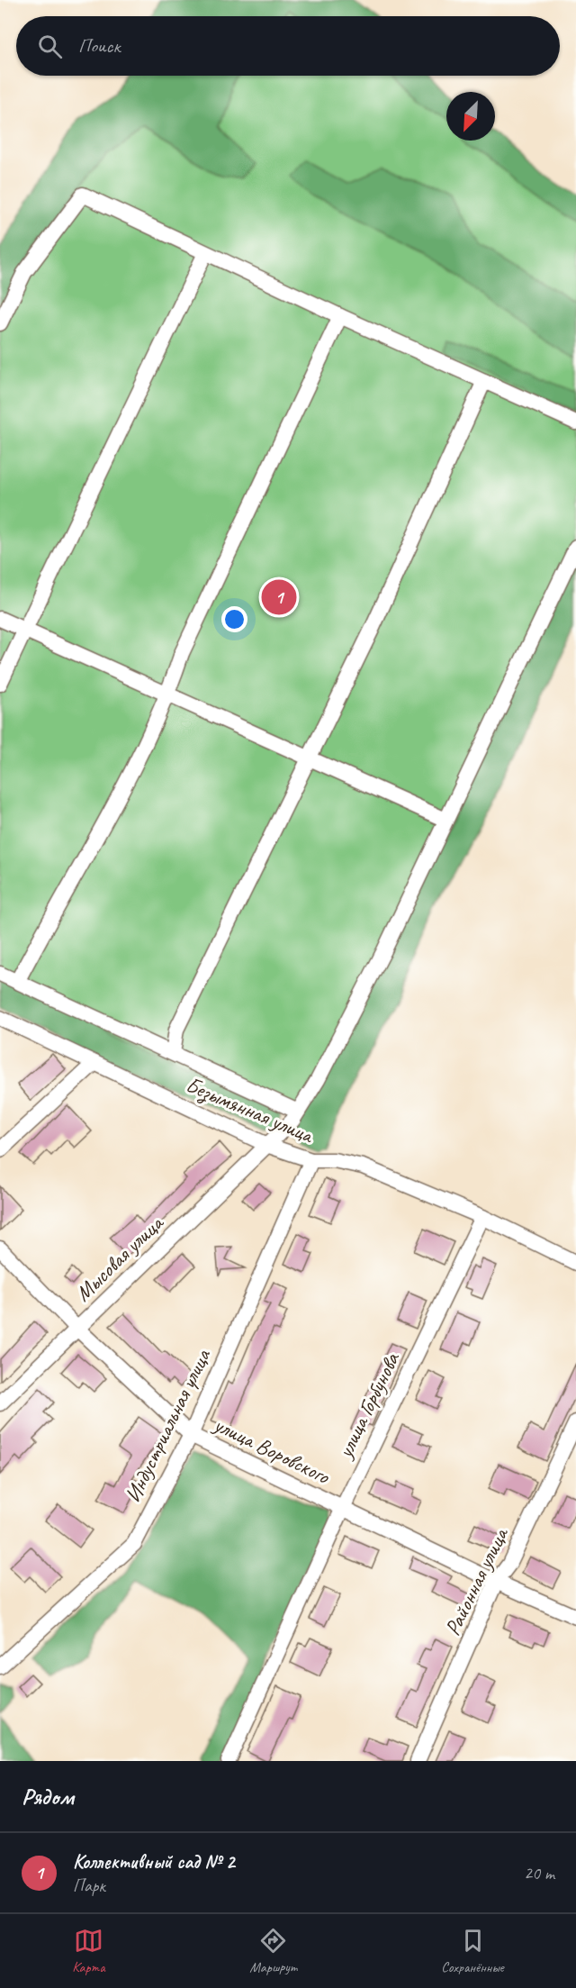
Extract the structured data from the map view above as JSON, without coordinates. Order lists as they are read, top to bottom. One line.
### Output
{"streets":{"street":["Безымянная улица","Мысовая улица","улица Горбунова","Индустриальная улица","улица Воровского","Районная улица"]},"crossings":[["Безымянная улица","Мысовая улица"],["Безымянная улица","улица Горбунова"],["Безымянная улица","Индустриальная улица"],["Мысовая улица","улица Воровского"],["улица Горбунова","улица Воровского"],["Индустриальная улица","улица Воровского"],["улица Воровского","Районная улица"]],"north":"bottom left","page":{"search":"Поиск","pins":"1","heading":"Рядом","list":[{"mark":"1","name":"Коллективный сад № 2","note":"Парк","value":"20 m"}],"nav":["Карта","Маршрут","Сохранённые"]}}
